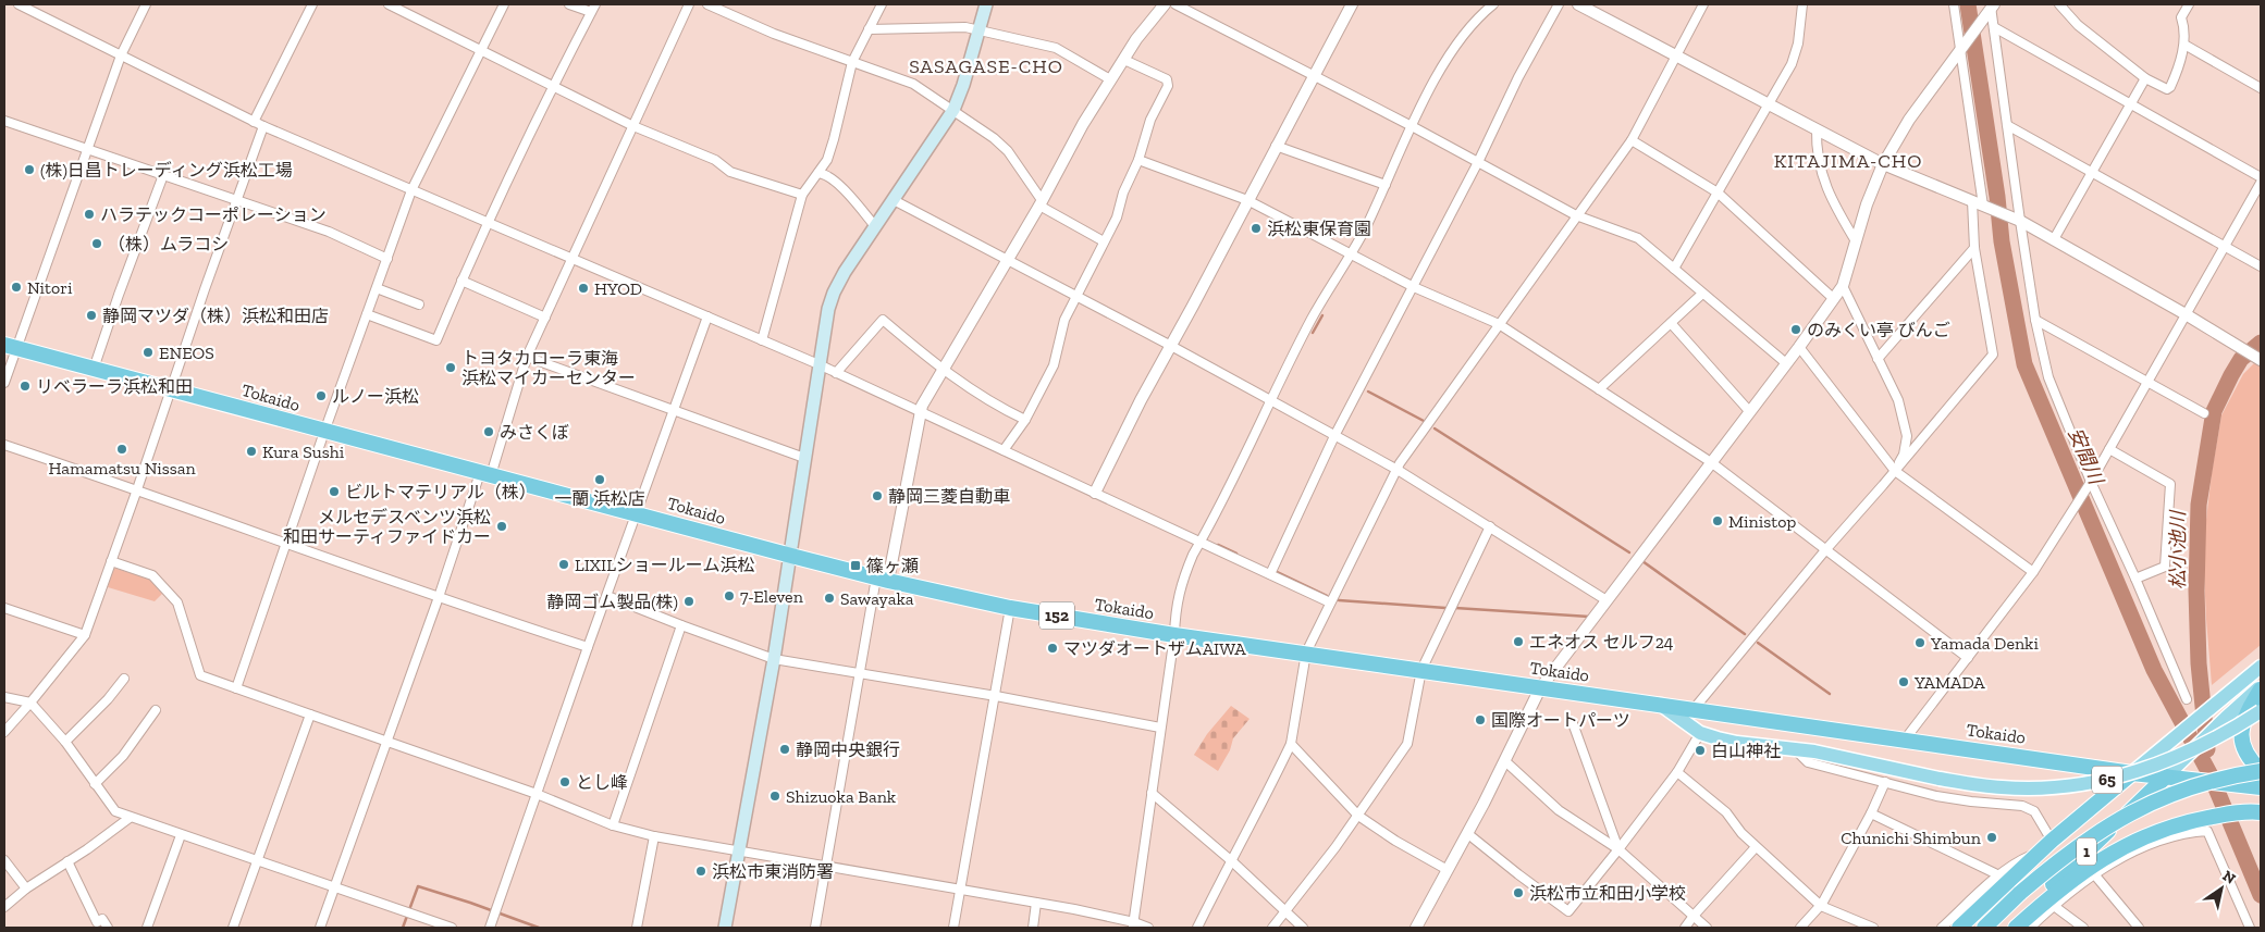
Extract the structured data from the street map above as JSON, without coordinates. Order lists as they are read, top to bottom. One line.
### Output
{"streets":{"highway":["Tokaido","152","1"],"main road":["65"]},"crossings":[["Tokaido","65"],["Tokaido","1"],["65","1"]],"districts":["SASAGASE-CHO","KITAJIMA-CHO"],"water":["安間川","松小池川"],"places":{"other":["(株)日昌トレーディング浜松工場","ハラテックコーポレーション","浜松東保育園","（株）ムラコシ","Nitori","HYOD","静岡マツダ（株）浜松和田店","のみくい亭 びんご","ENEOS","トヨタカローラ東海 浜松マイカーセンター","リベラーラ浜松和田","ルノー浜松","みさくぼ","Hamamatsu Nissan","Kura Sushi","一蘭 浜松店","ビルトマテリアル（株）","静岡三菱自動車","Ministop","メルセデスベンツ浜松 和田サーティファイドカー","LIXILショールーム浜松","7-Eleven","Sawayaka","静岡ゴム製品(株)","エネオス セルフ24","Yamada Denki","マツダオートザムAIWA","YAMADA","国際オートパーツ","静岡中央銀行","白山神社","とし峰","Shizuoka Bank","Chunichi Shimbun","浜松市東消防署","浜松市立和田小学校"],"transit":["篠ヶ瀬"]},"north":"top right"}
